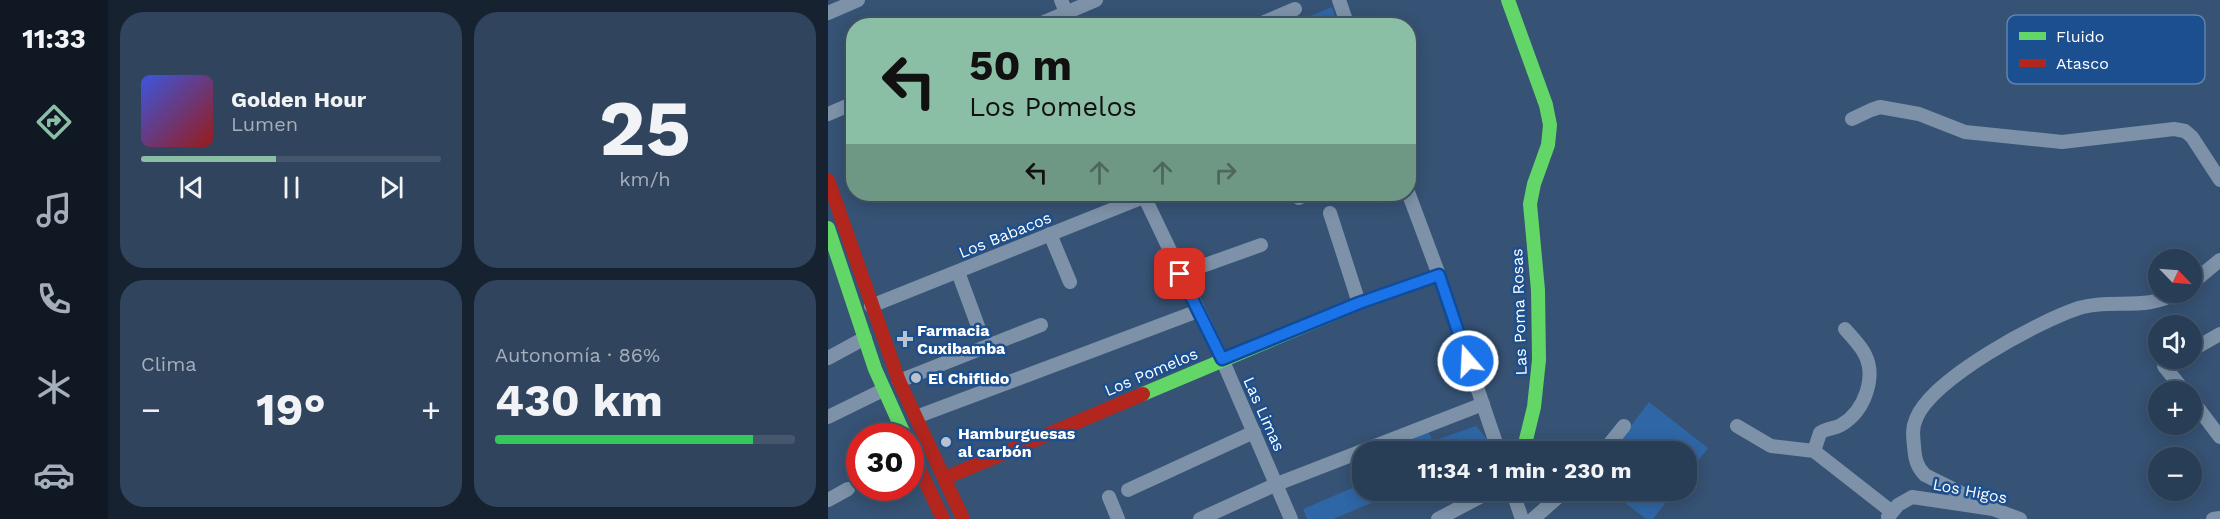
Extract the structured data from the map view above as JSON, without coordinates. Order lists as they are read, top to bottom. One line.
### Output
{"streets":{"street":["Los Babacos","Las Poma Rosas","Los Pomelos","Las Limas","Los Higos"]},"crossings":[["Los Pomelos","Las Limas"]],"places":{"health":["Farmacia Cuxibamba"],"other":["El Chiflido","Hamburguesas al carbón"]},"legend":["Fluido","Atasco"],"north":"bottom right","page":{"tabs":"11:33","tile":[["25","km/h"],"Clima",["Autonomía · 86%","430 km"]],"turn":["50 m","Los Pomelos"],"song":["Golden Hour","Lumen"],"map_buttons":["+","−"],"heat":["−","19°","+"],"limit":"30","trip":"11:34 · 1 min · 230 m"}}
